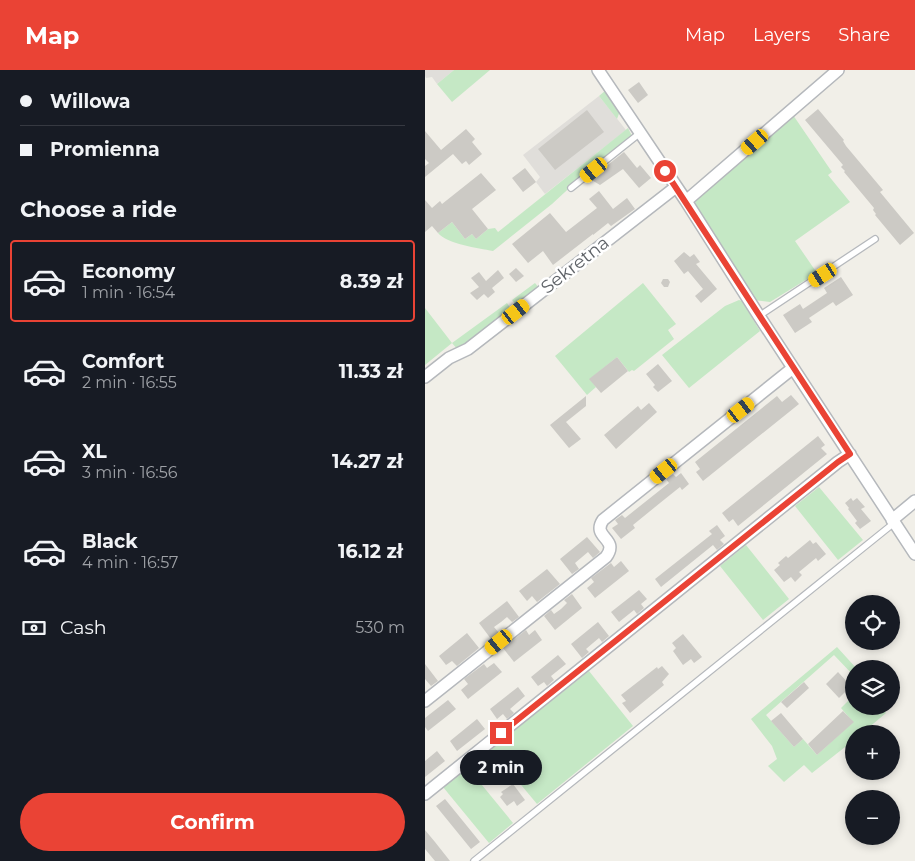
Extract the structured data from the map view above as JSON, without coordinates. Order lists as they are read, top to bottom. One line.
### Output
{"streets":{"street":["Sekretna"]},"page":{"header":"Map","nav":["Map","Layers","Share"],"banner":["Willowa","Promienna"],"heading":"Choose a ride","list":[{"name":"Economy","note":"1 min · 16:54","value":"8.39 zł"},{"name":"Comfort","note":"2 min · 16:55","value":"11.33 zł"},{"name":"XL","note":"3 min · 16:56","value":"14.27 zł"},{"name":"Black","note":"4 min · 16:57","value":"16.12 zł"}],"map_buttons":["+","−"],"pay":["Cash","530 m"],"bubble":"2 min","buttons":"Confirm"}}
